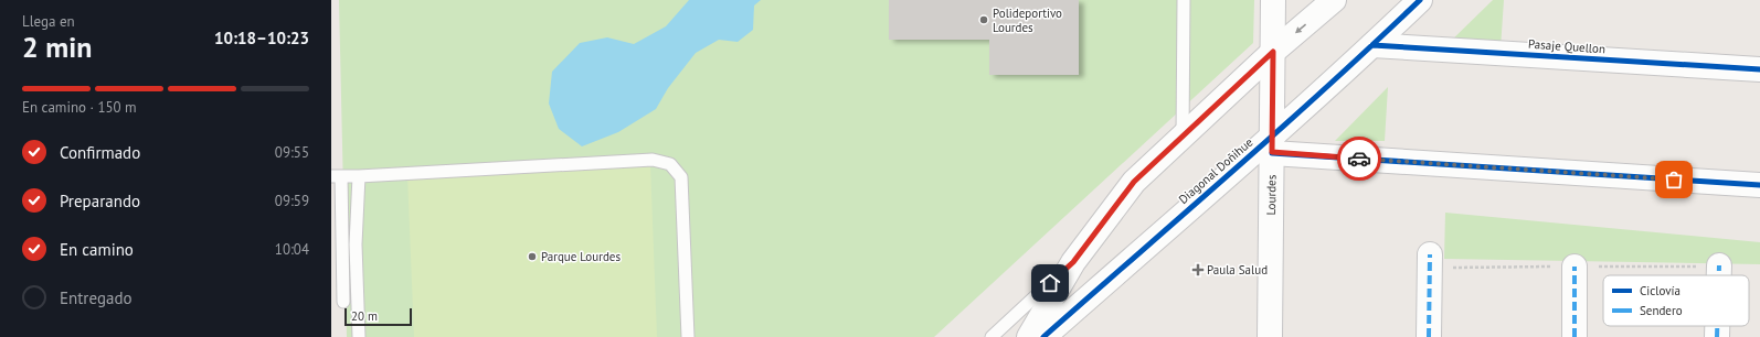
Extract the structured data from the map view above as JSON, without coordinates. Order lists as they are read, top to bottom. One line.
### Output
{"streets":{"street":["Pasaje Quellon","Diagonal Doñihue","Lourdes"]},"crossings":[["Pasaje Quellon","Diagonal Doñihue"],["Diagonal Doñihue","Lourdes"]],"places":{"other":["Polideportivo Lourdes","Parque Lourdes"],"health":["Paula Salud"]},"legend":["Ciclovía","Sendero"],"scale_bar":"20 m","page":{"heading":["2 min","Llega en","10:18–10:23"],"bar":"En camino · 150 m","list":[["Confirmado","09:55"],["Preparando","09:59"],["En camino","10:04"],"Entregado"],"scale":"20 m"}}
